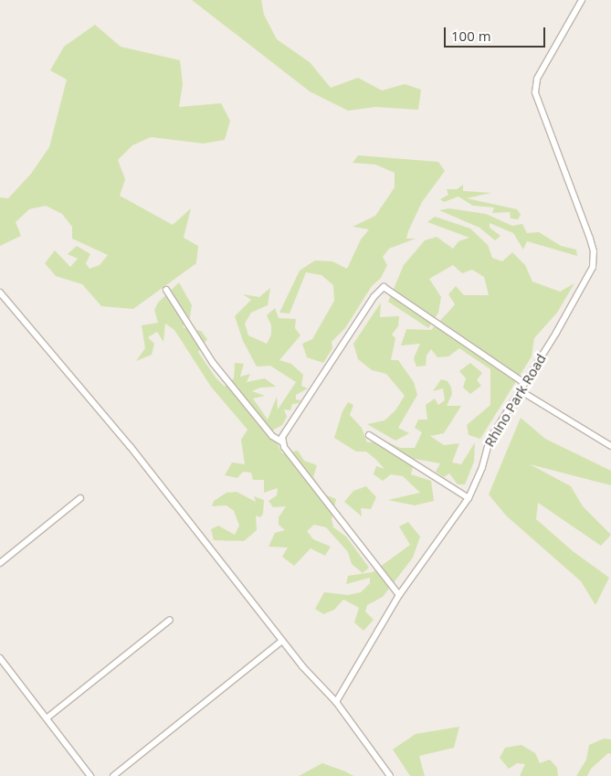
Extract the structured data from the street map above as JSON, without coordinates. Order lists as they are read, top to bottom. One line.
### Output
{"streets":{"street":["Rhino Park Road"]},"scale_bar":"100 m"}
